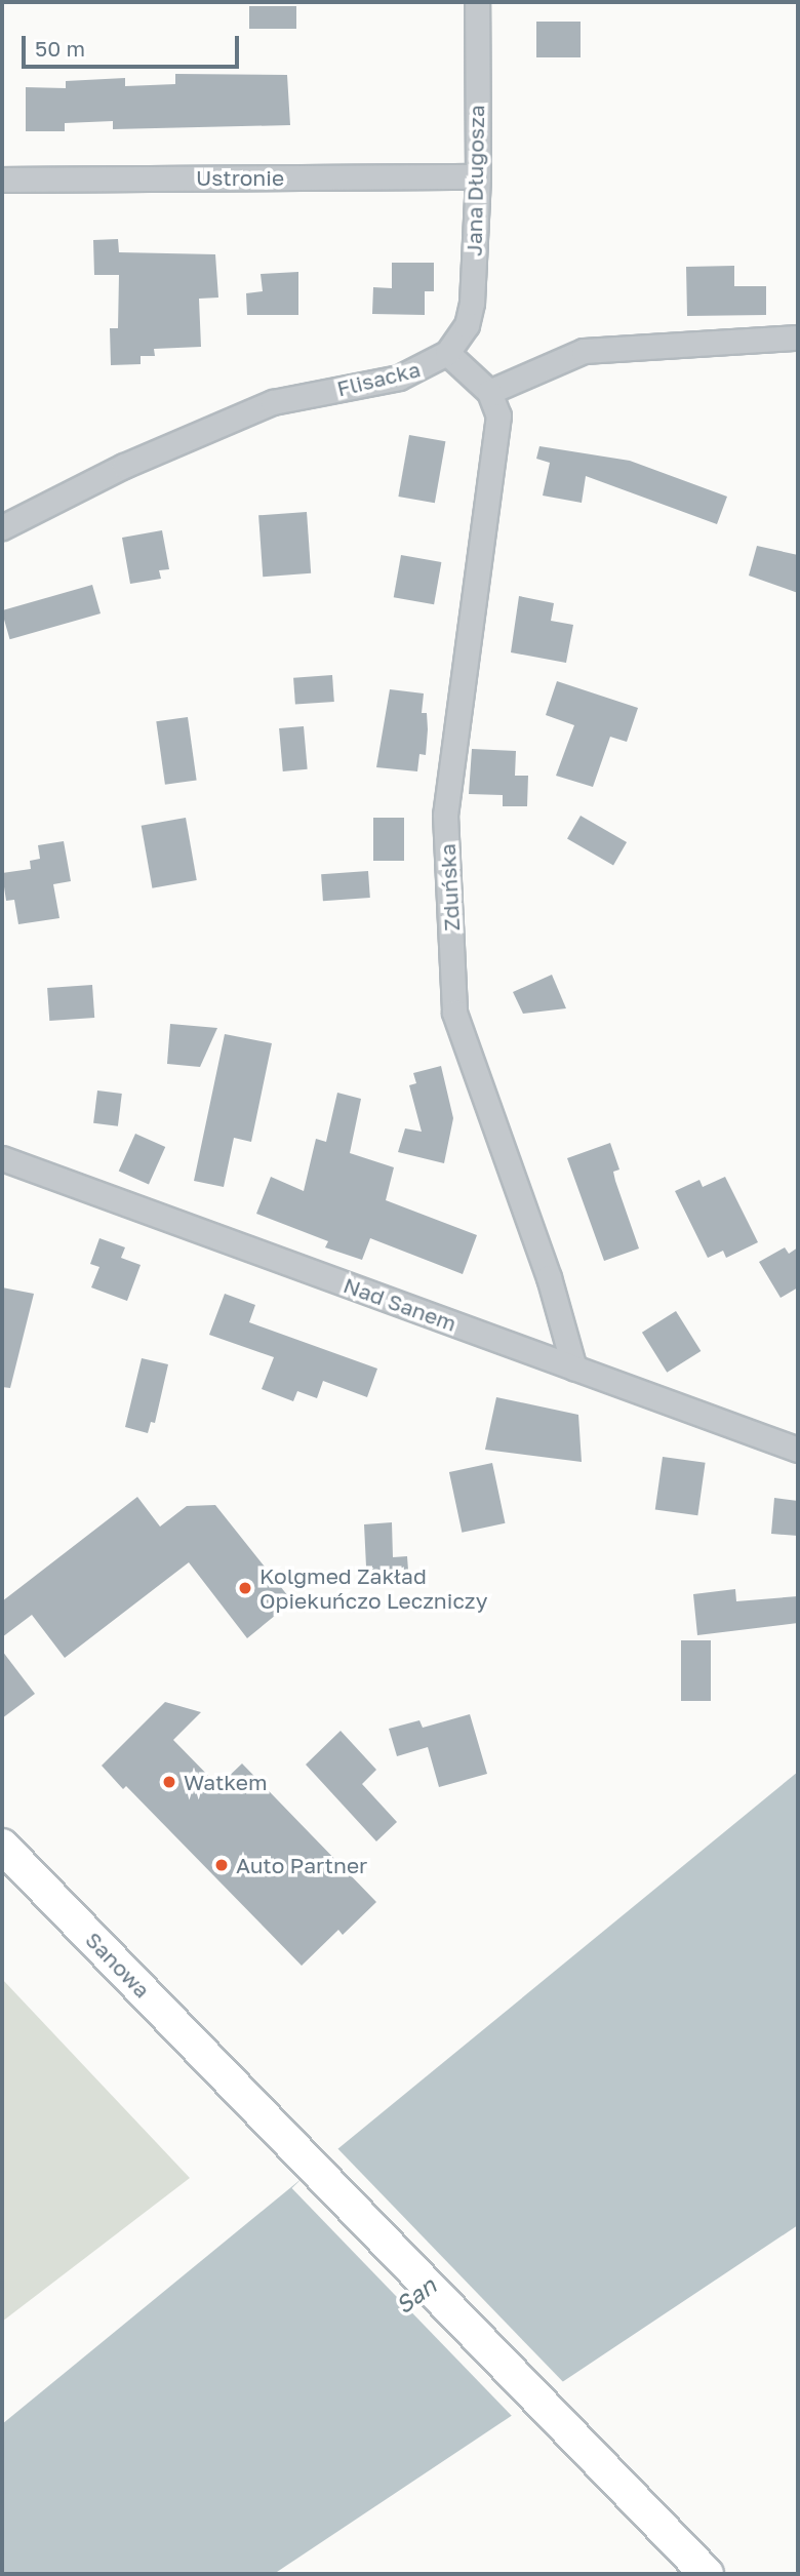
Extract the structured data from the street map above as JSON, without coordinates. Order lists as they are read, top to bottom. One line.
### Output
{"streets":{"main road":["Sanowa"],"street":["Ustronie","Jana Długosza","Flisacka","Zduńska","Nad Sanem"]},"crossings":[["Ustronie","Jana Długosza"],["Jana Długosza","Flisacka"],["Flisacka","Zduńska"],["Zduńska","Nad Sanem"]],"water":["San"],"places":["Kolgmed Zakład Opiekuńczo Leczniczy","Watkem","Auto Partner"],"scale_bar":"50 m"}
